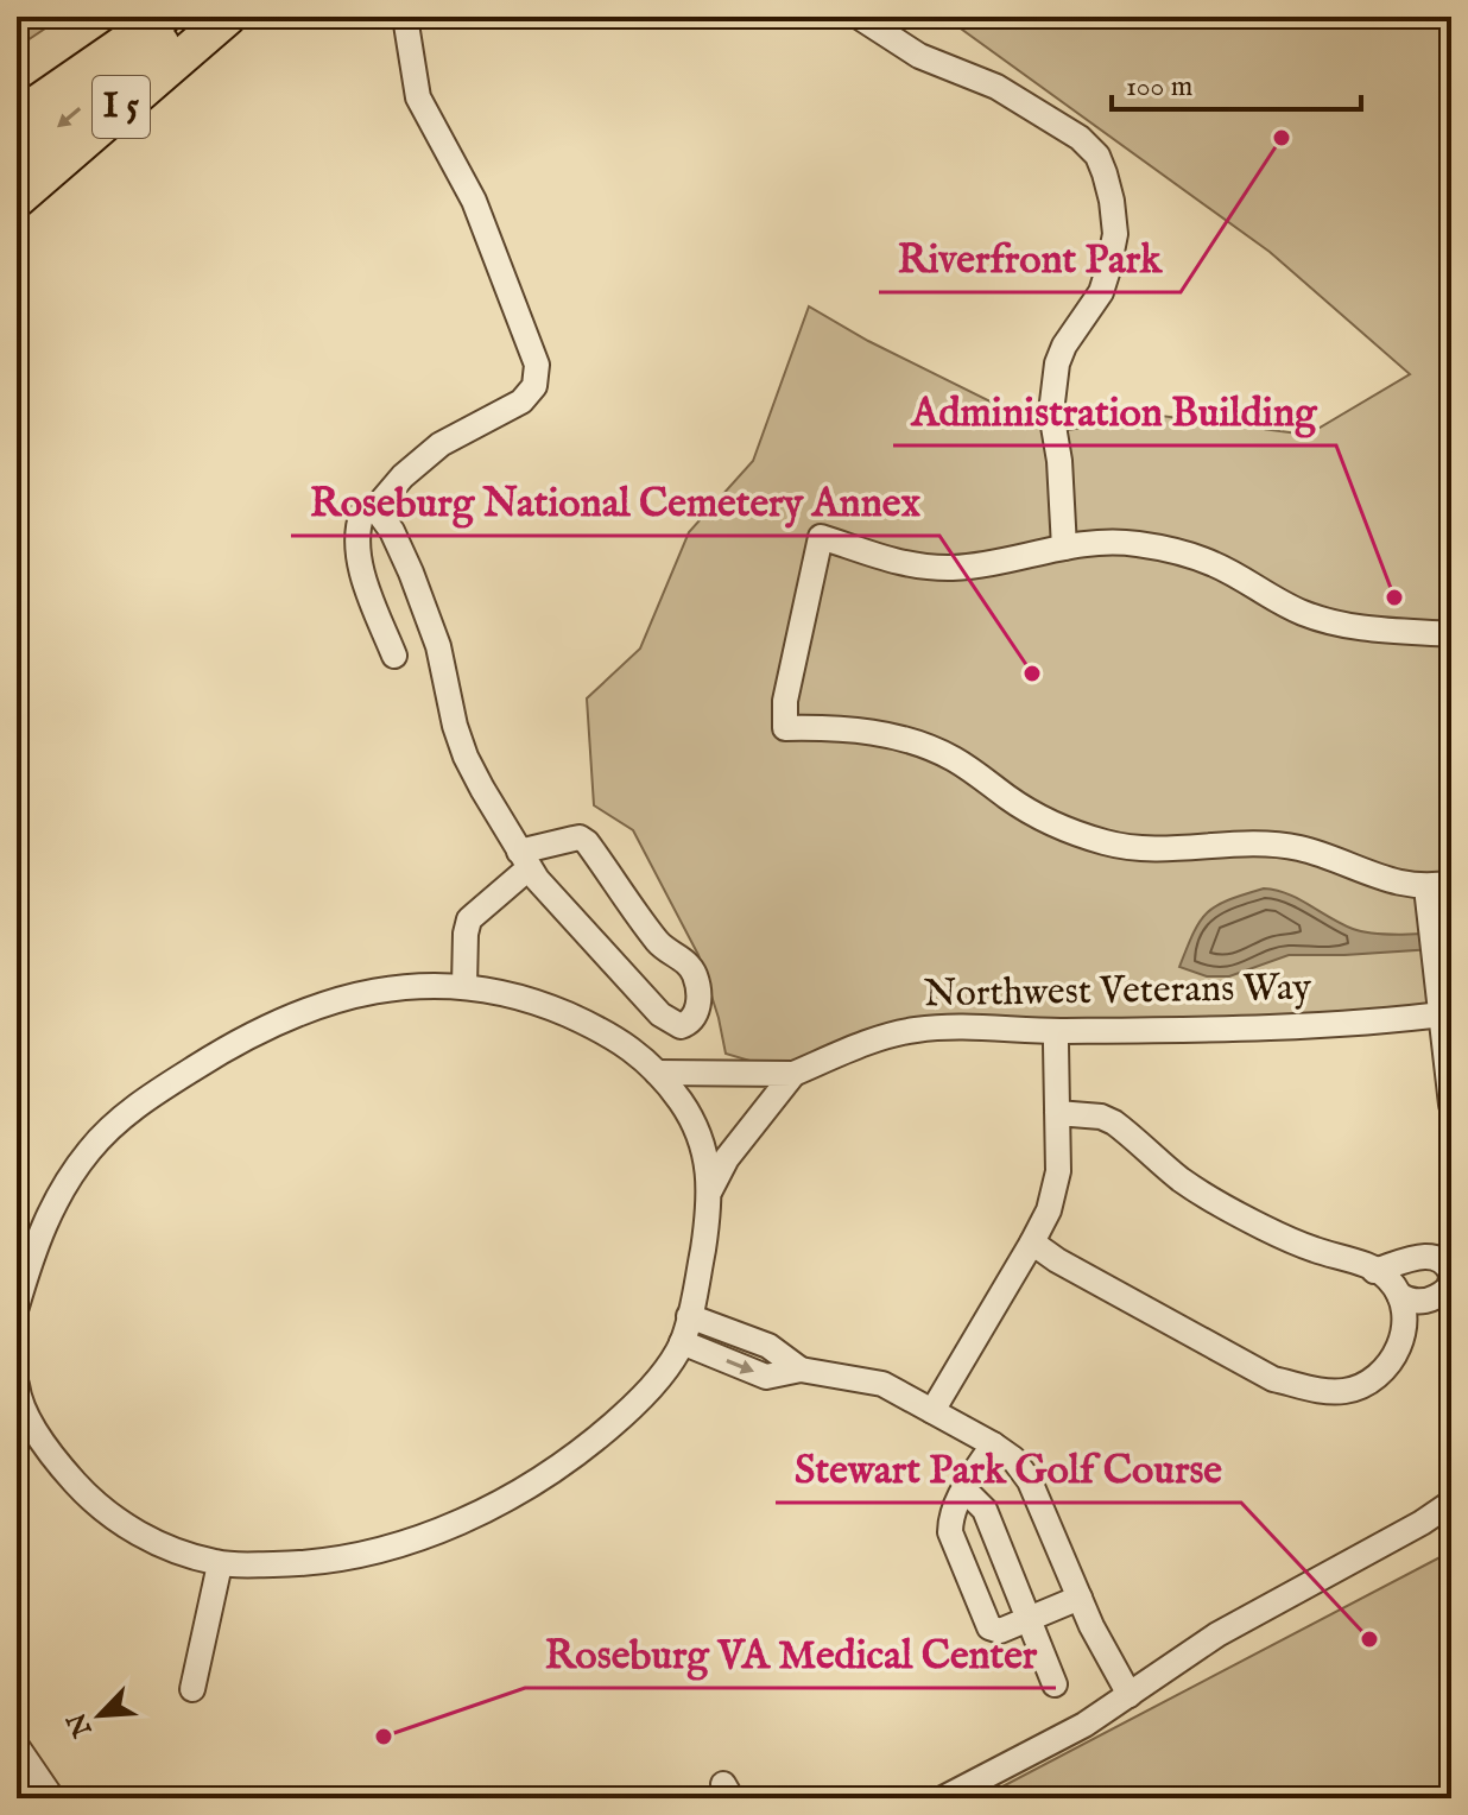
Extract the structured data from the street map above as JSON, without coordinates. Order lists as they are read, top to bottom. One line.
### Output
{"streets":{"highway":["I 5"],"street":["Northwest Veterans Way"]},"places":["Riverfront Park","Administration Building","Roseburg National Cemetery Annex","Stewart Park Golf Course","Roseburg VA Medical Center"],"scale_bar":"100 m","north":"bottom left"}
